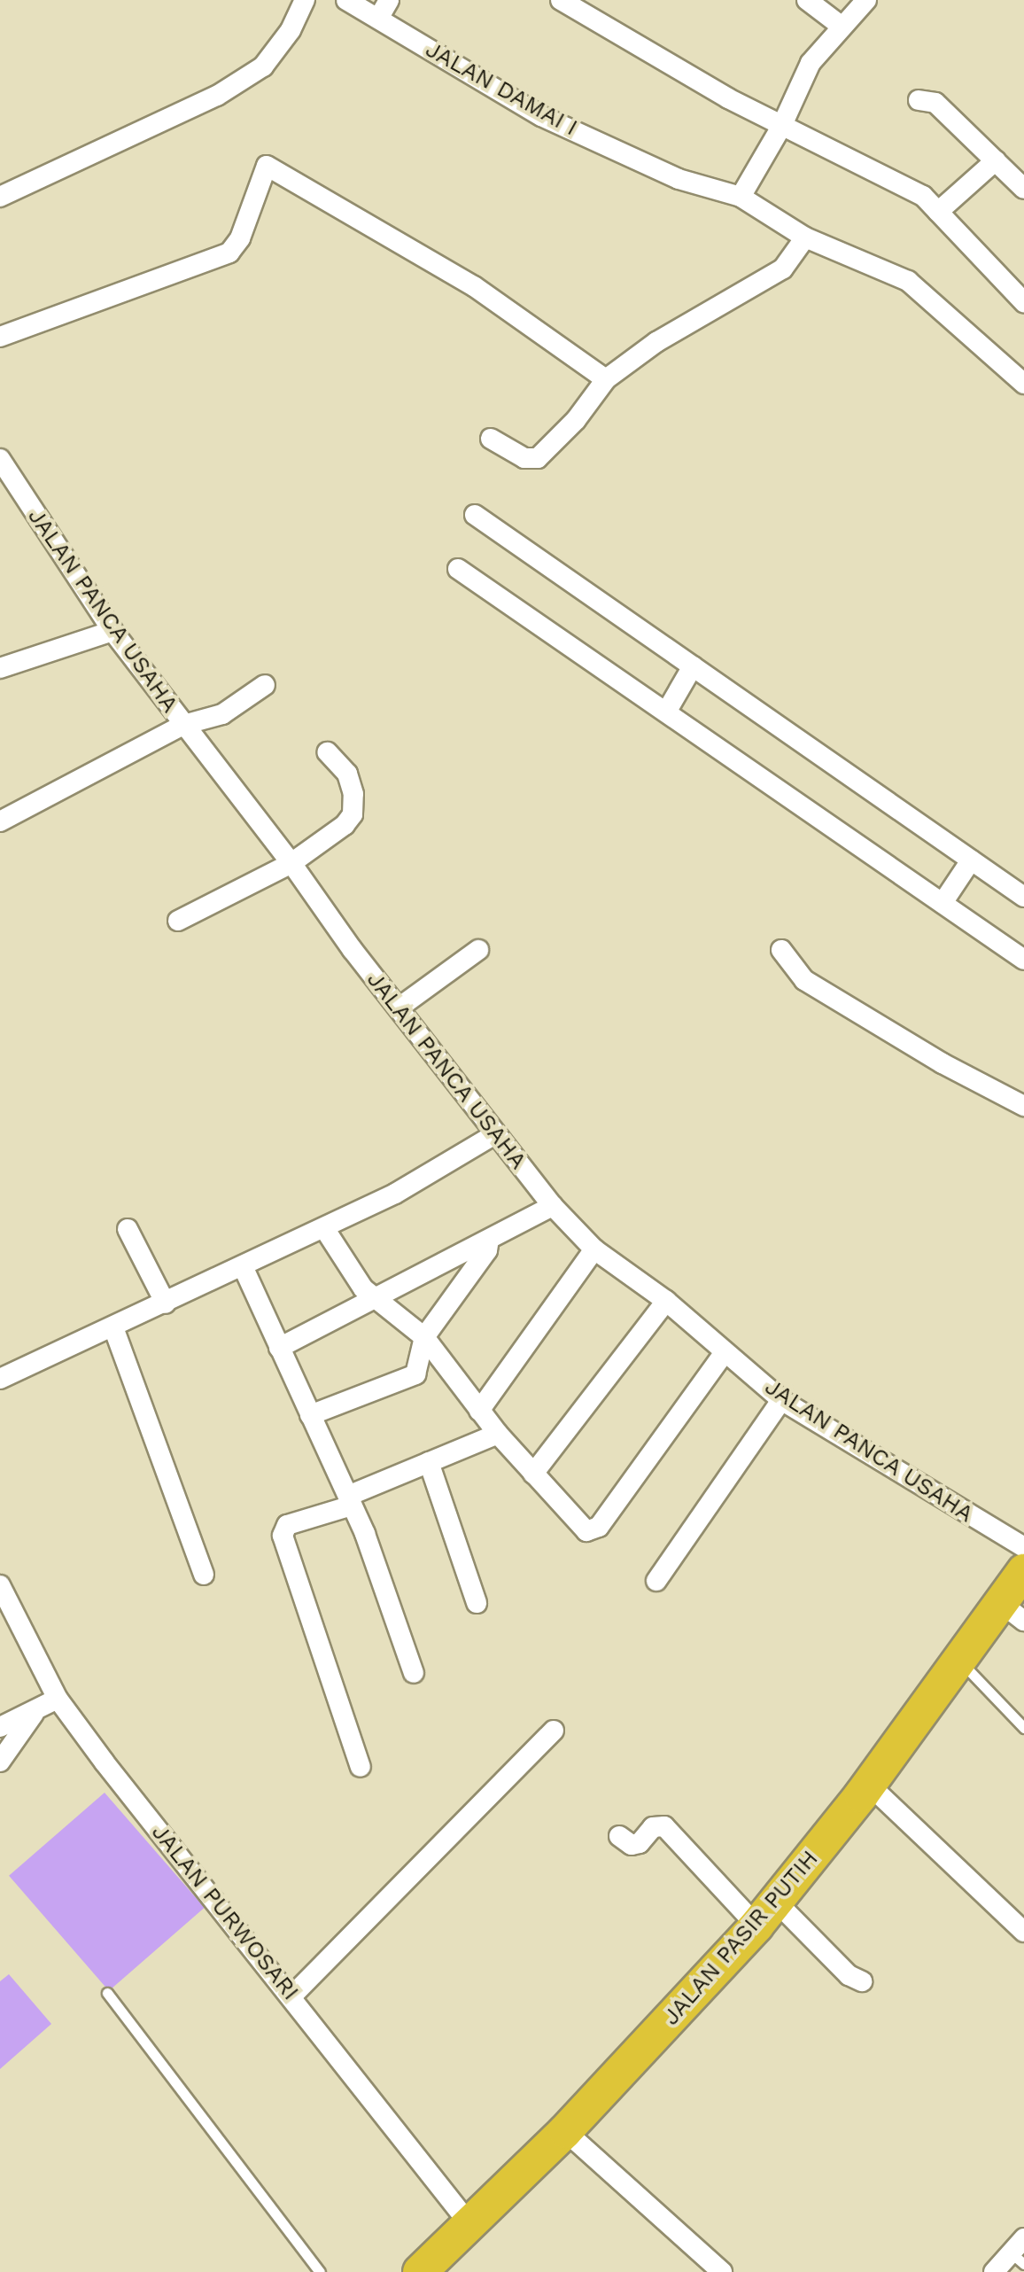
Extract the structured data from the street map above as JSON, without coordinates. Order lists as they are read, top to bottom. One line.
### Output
{"streets":{"highway":["JALAN PASIR PUTIH"],"street":["JALAN DAMAI I","JALAN PANCA USAHA","JALAN PURWOSARI"]},"crossings":[["JALAN PURWOSARI","JALAN PASIR PUTIH"]]}
